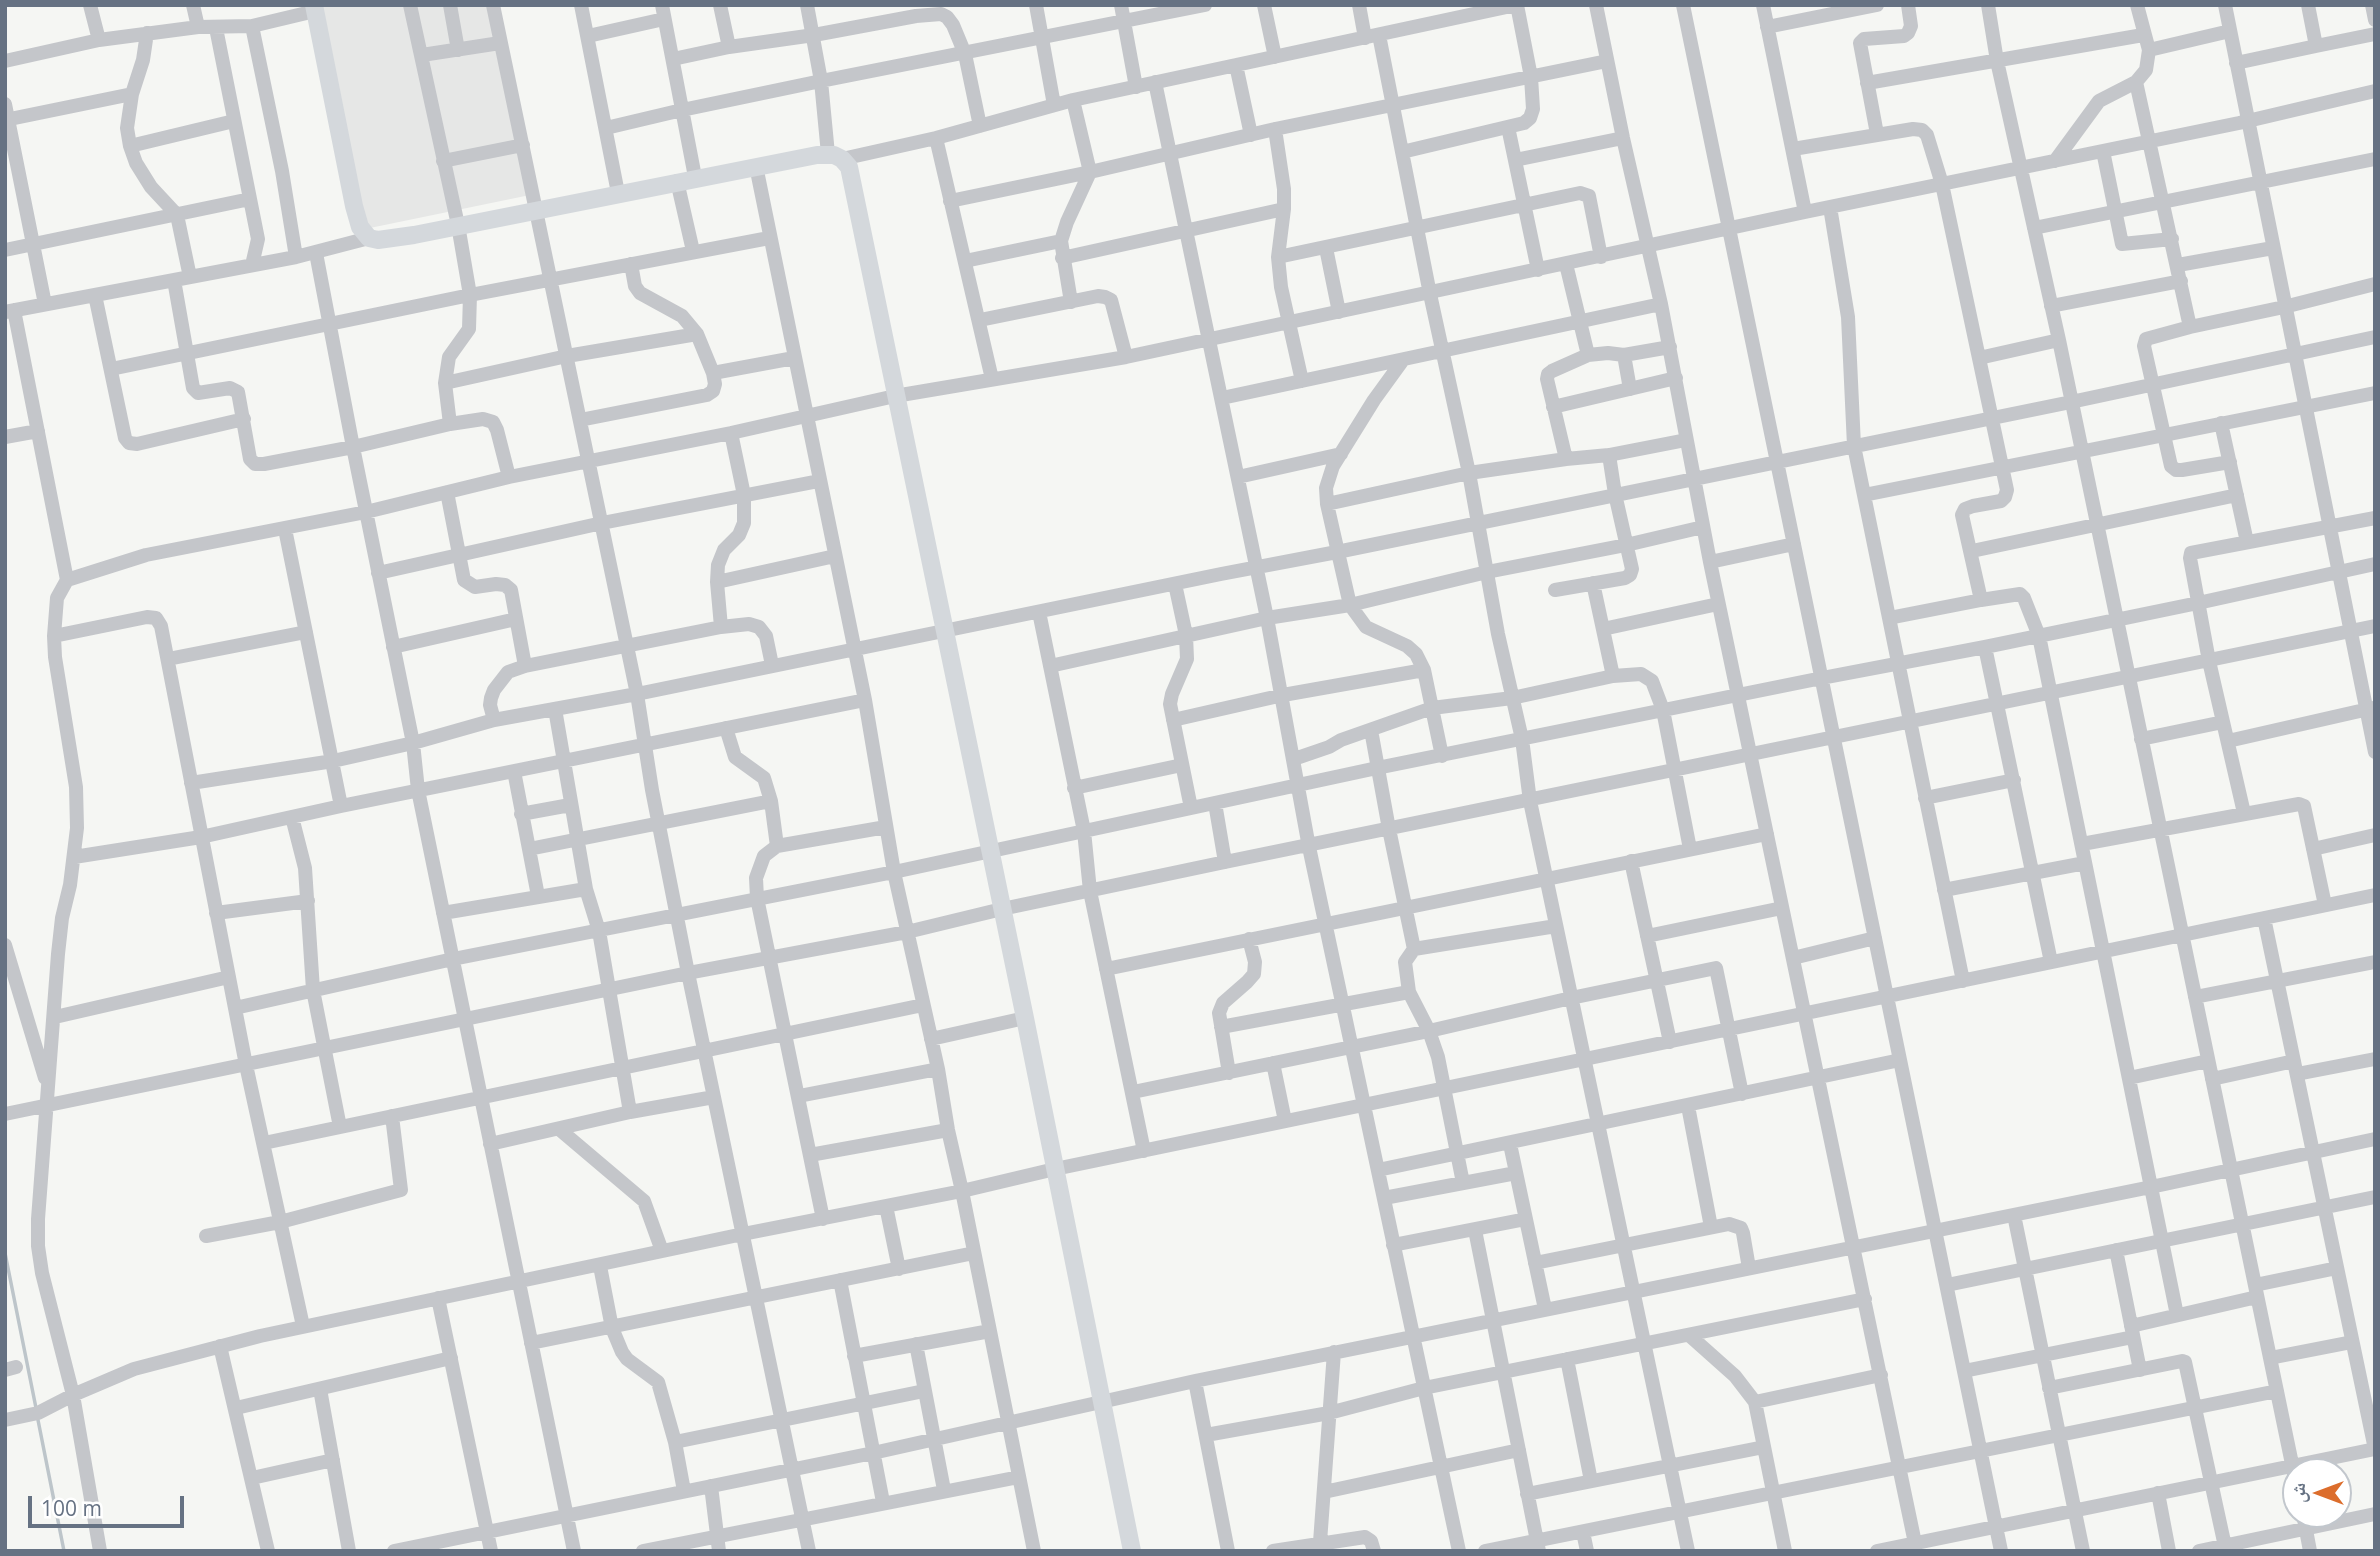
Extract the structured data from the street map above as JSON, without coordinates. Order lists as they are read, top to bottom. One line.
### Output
{"scale_bar":"100 m","north":"left"}
